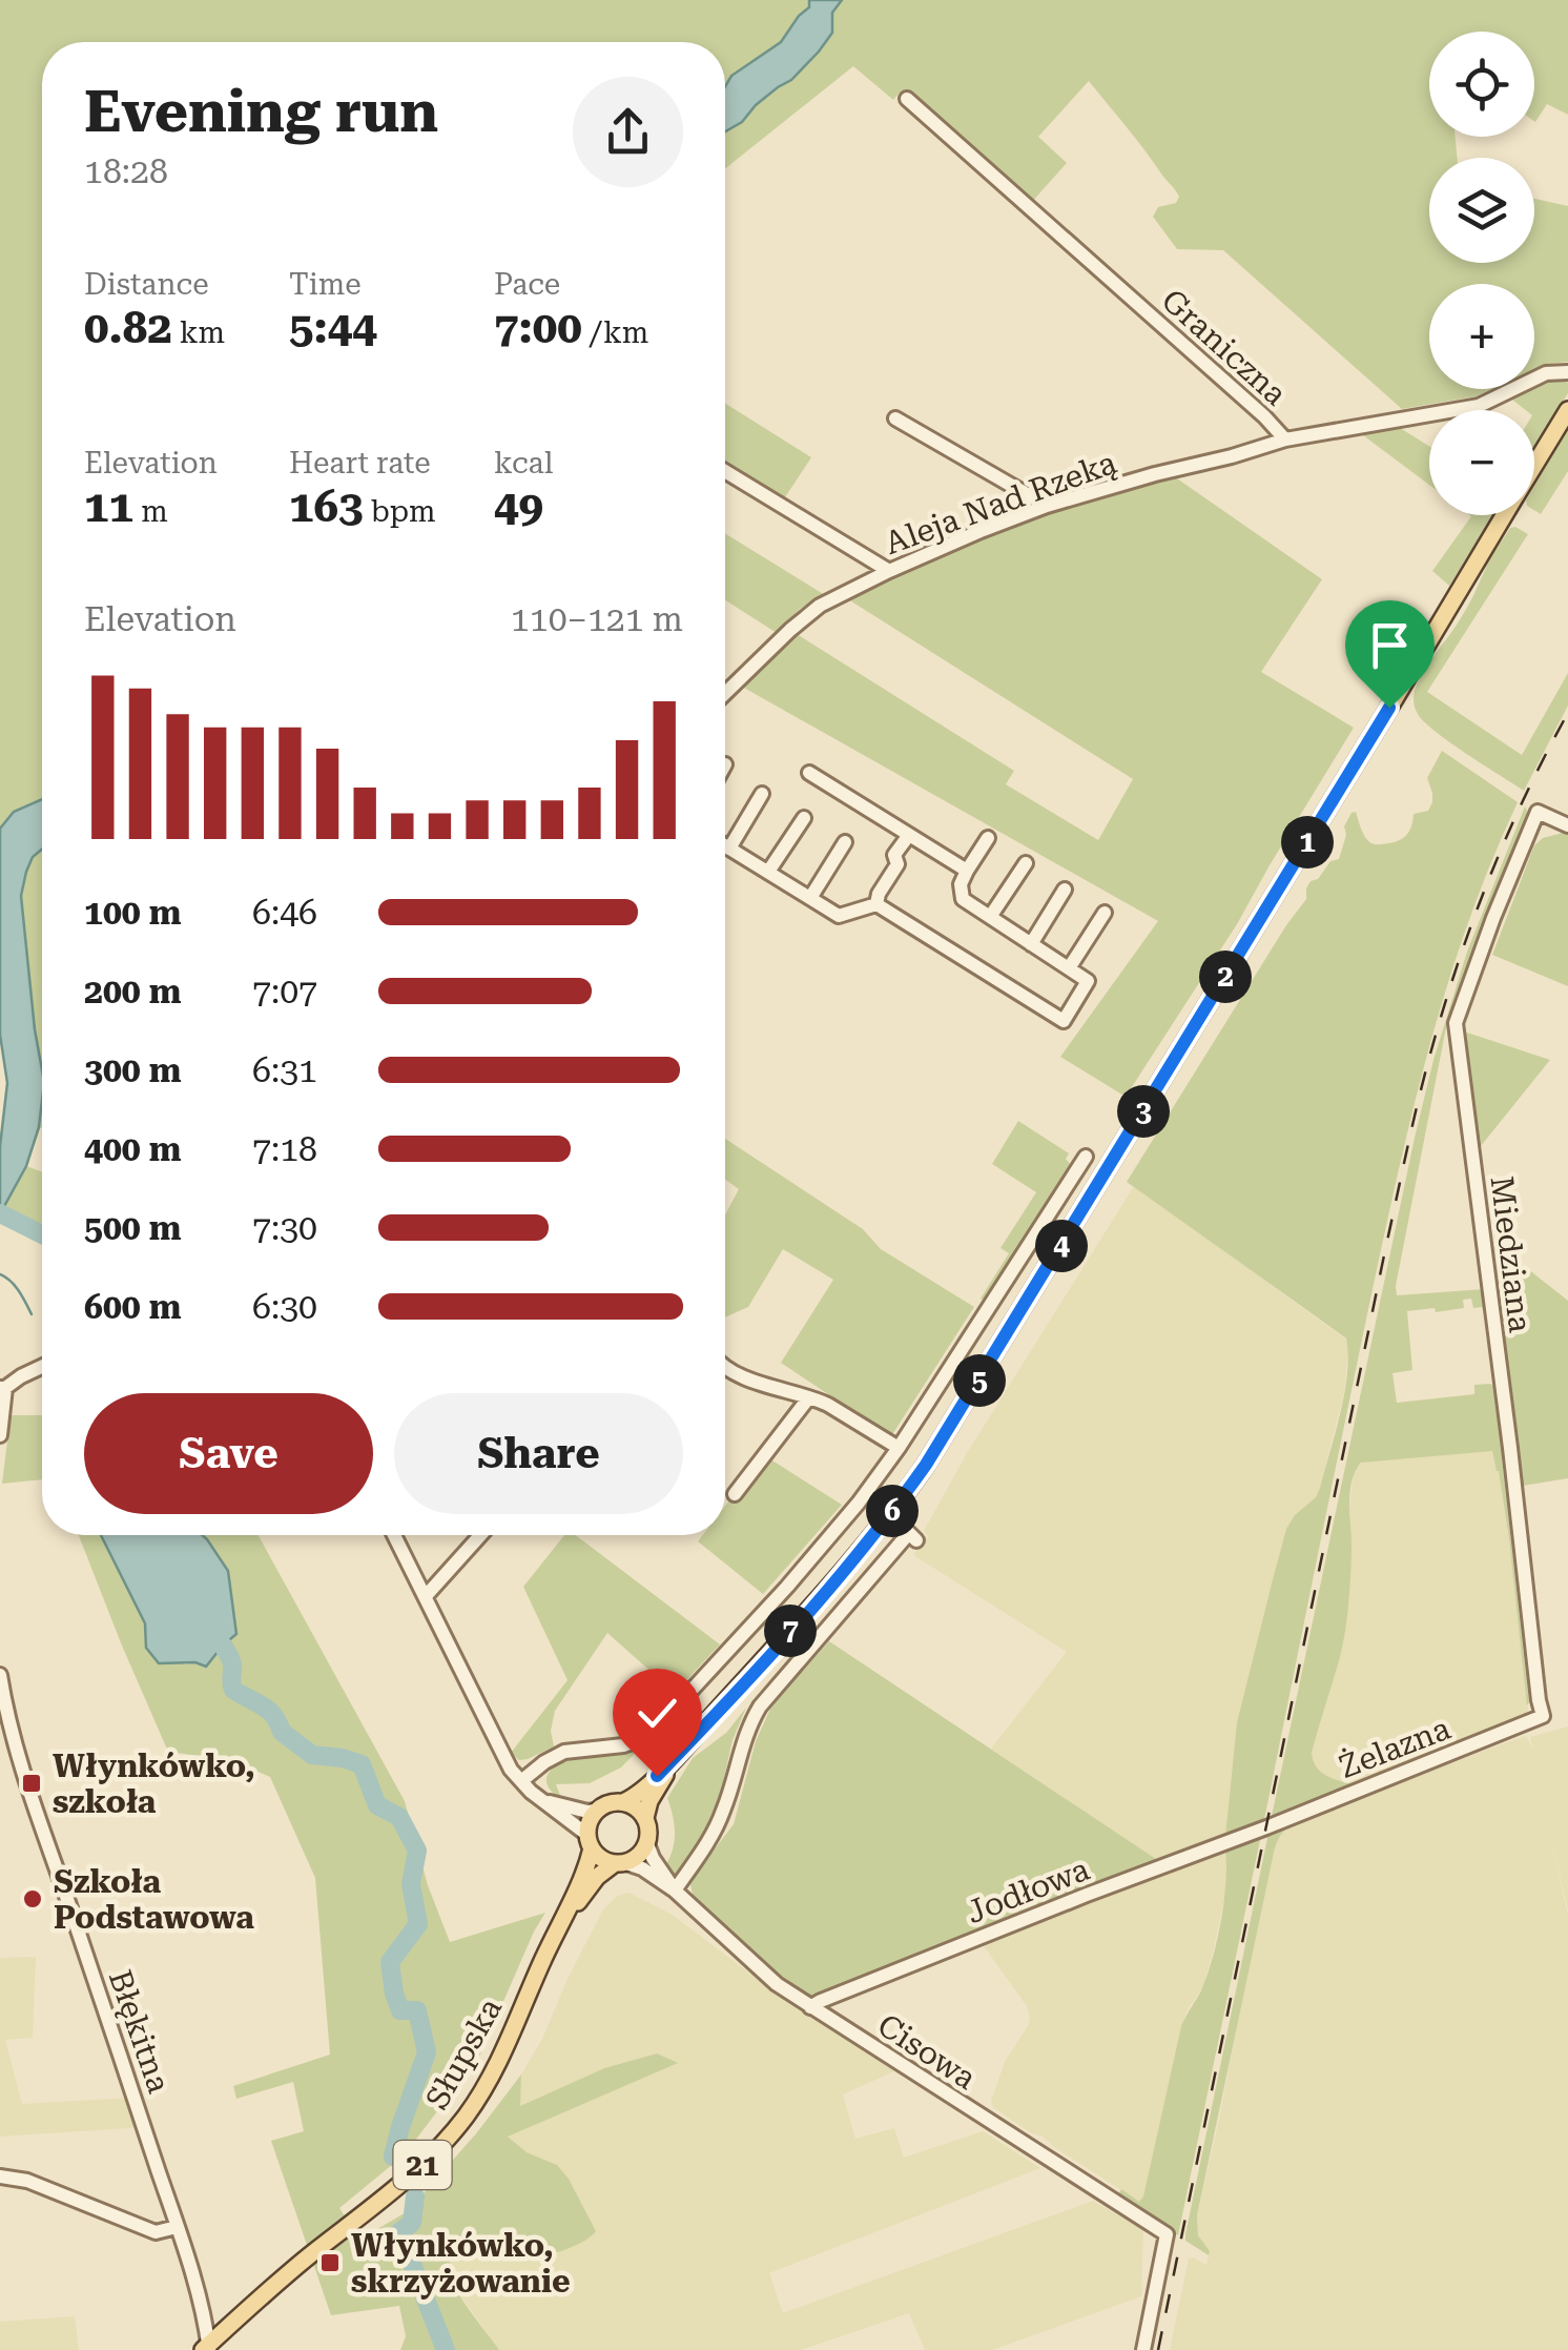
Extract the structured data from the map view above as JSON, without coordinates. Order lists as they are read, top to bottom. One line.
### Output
{"streets":{"main road":["Słupska","21"],"street":["Graniczna","Aleja Nad Rzeką","Miedziana","Żelazna","Jodłowa","Błękitna","Cisowa"]},"crossings":[["Graniczna","Aleja Nad Rzeką"],["Miedziana","Żelazna"],["Żelazna","Jodłowa"],["Jodłowa","Cisowa"],["Błękitna","Słupska"],["Cisowa","Słupska"],["Cisowa","21"],["Słupska","21"]],"places":{"transit":["Włynkówko, szkoła","Włynkówko, skrzyżowanie"],"other":["Szkoła Podstawowa"]},"page":{"map_buttons":["+","−"],"heading":["Evening run","18:28"],"stats":[["Distance","0.82 km"],["Time","5:44"],["Pace","7:00 /km"],["Elevation","11 m"],["Heart rate","163 bpm"],["kcal","49"]],"chart":["Elevation","110–121 m"],"pins":["1","2","3","4","5","6","7"],"list":[{"name":"100 m","note":"6:46"},{"name":"200 m","note":"7:07"},{"name":"300 m","note":"6:31"},{"name":"400 m","note":"7:18"},{"name":"500 m","note":"7:30"},{"name":"600 m","note":"6:30"}],"buttons":["Save","Share"]}}
